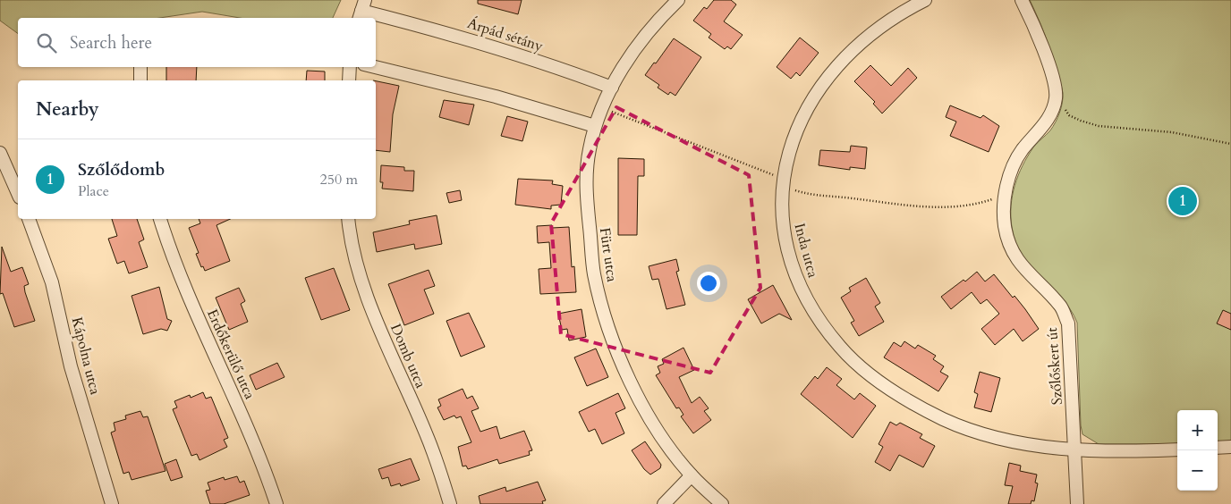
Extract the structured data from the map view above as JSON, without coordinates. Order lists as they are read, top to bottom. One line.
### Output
{"streets":{"street":["Árpád sétány","Inda utca","Fürt utca","Erdőkerülő utca","Kápolna utca","Domb utca","Szőlőskert út"]},"crossings":[["Árpád sétány","Fürt utca"],["Inda utca","Szőlőskert út"]],"page":{"search":"Search here","heading":"Nearby","list":[{"mark":"1","name":"Szőlődomb","note":"Place","value":"250 m"}],"pins":"1","map_buttons":["+","−"]}}
